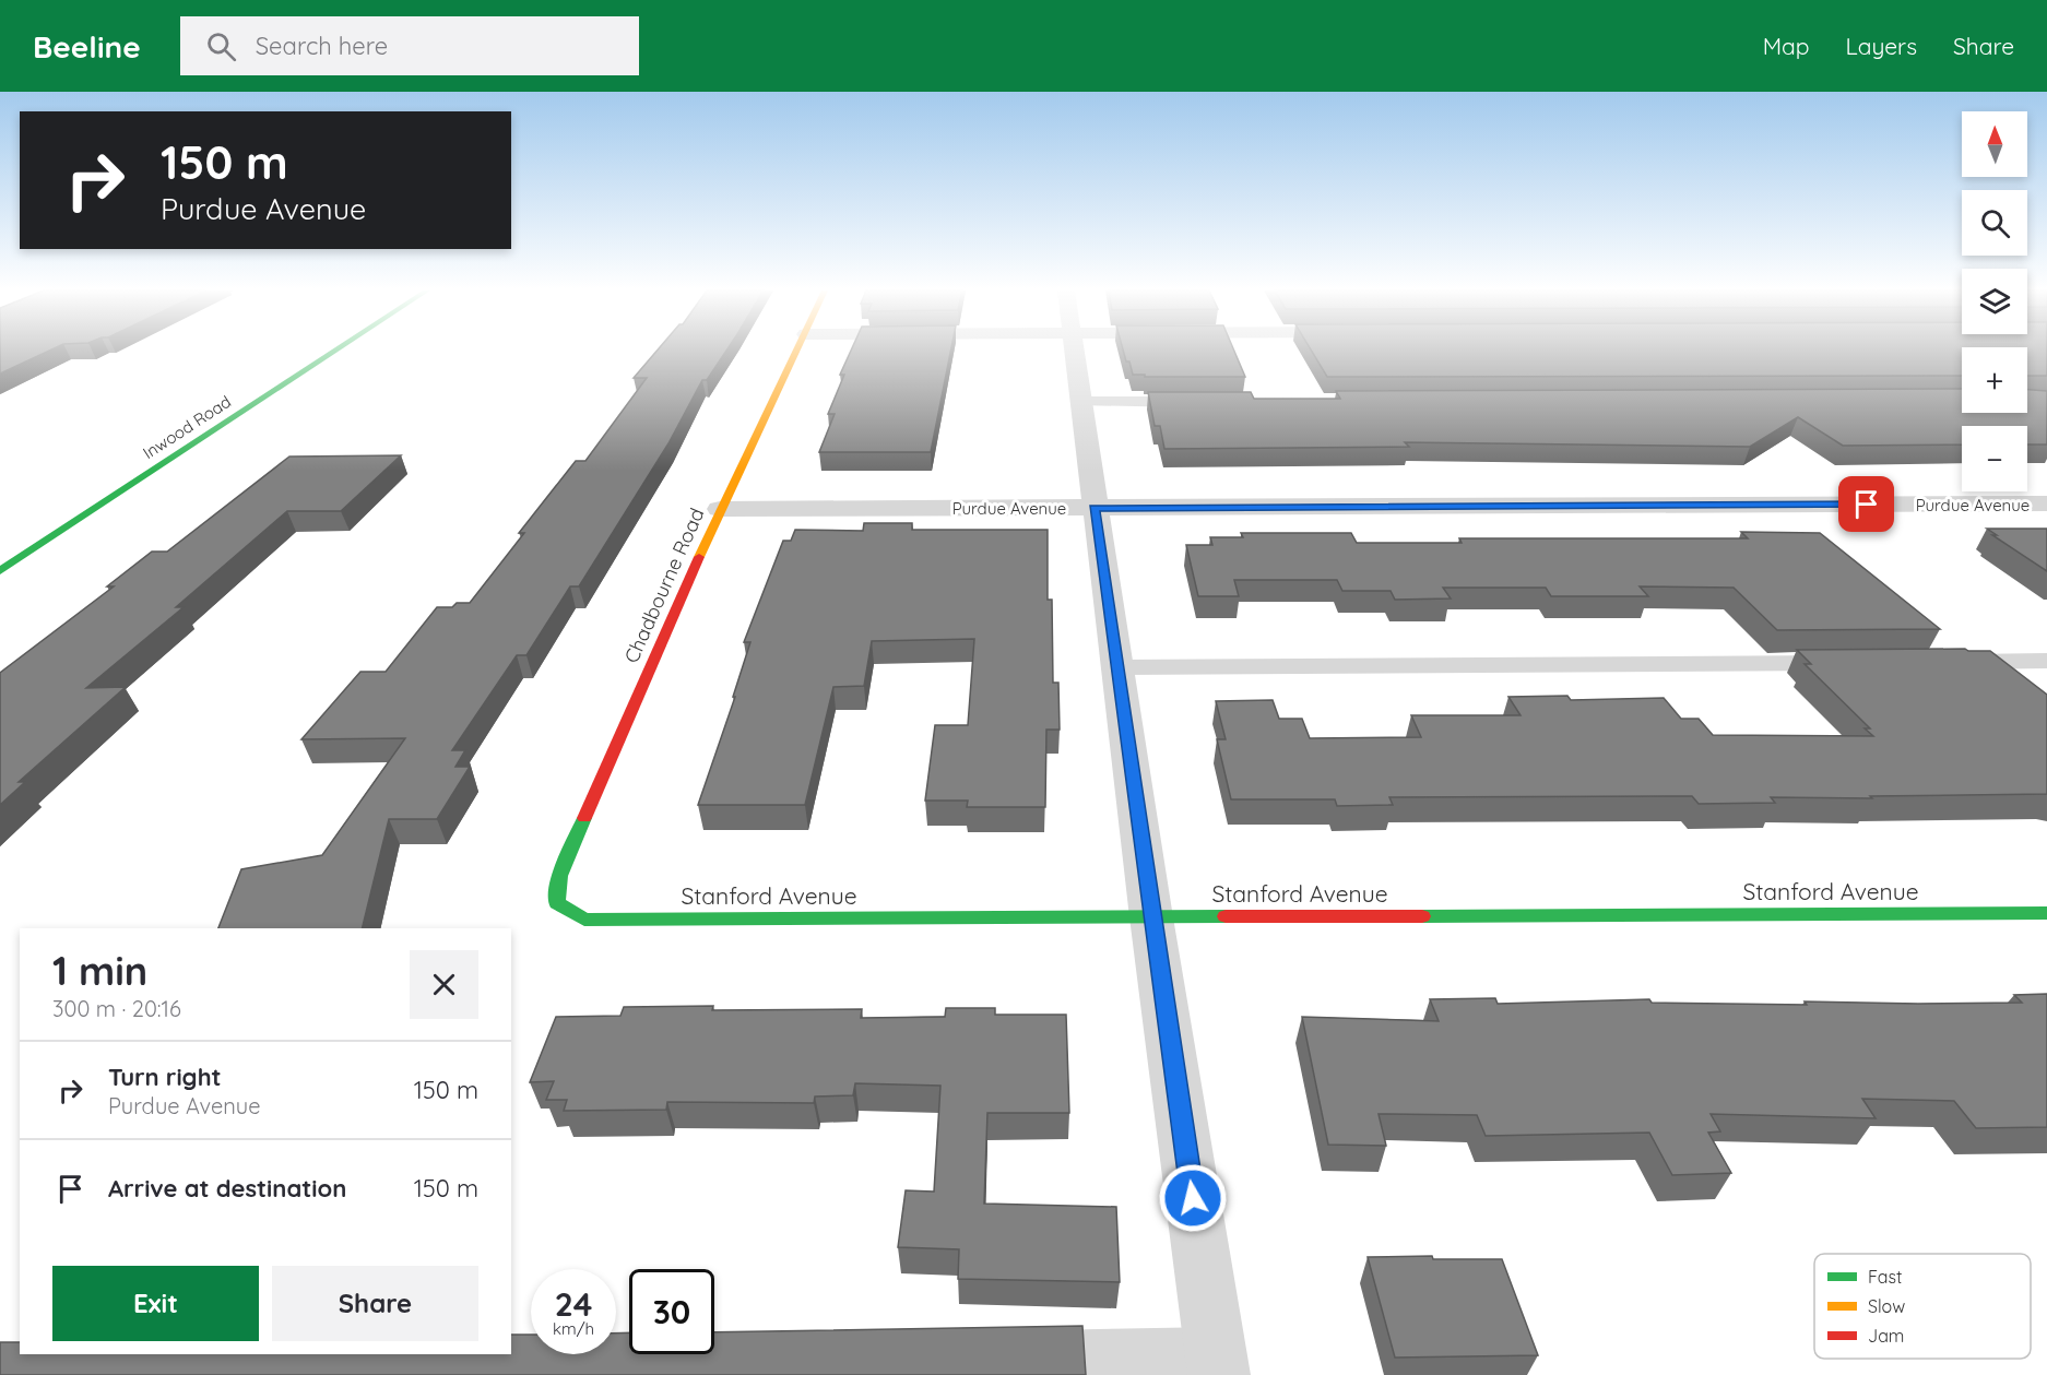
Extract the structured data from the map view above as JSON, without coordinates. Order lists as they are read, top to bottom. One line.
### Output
{"streets":{"street":["Inwood Road","Purdue Avenue","Chadbourne Road","Stanford Avenue"]},"crossings":[["Purdue Avenue","Chadbourne Road"],["Chadbourne Road","Stanford Avenue"]],"legend":["Fast","Slow","Jam"],"north":"top","page":{"header":"Beeline","search":"Search here","nav":["Map","Layers","Share"],"map_buttons":["+","−"],"turn":["150 m","Purdue Avenue"],"heading":["1 min","300 m · 20:16"],"list":[{"name":"Turn right","note":"Purdue Avenue","value":"150 m"},{"name":"Arrive at destination","value":"150 m"}],"buttons":["Exit","Share"],"speed":"24 km/h","limit":"30"}}
